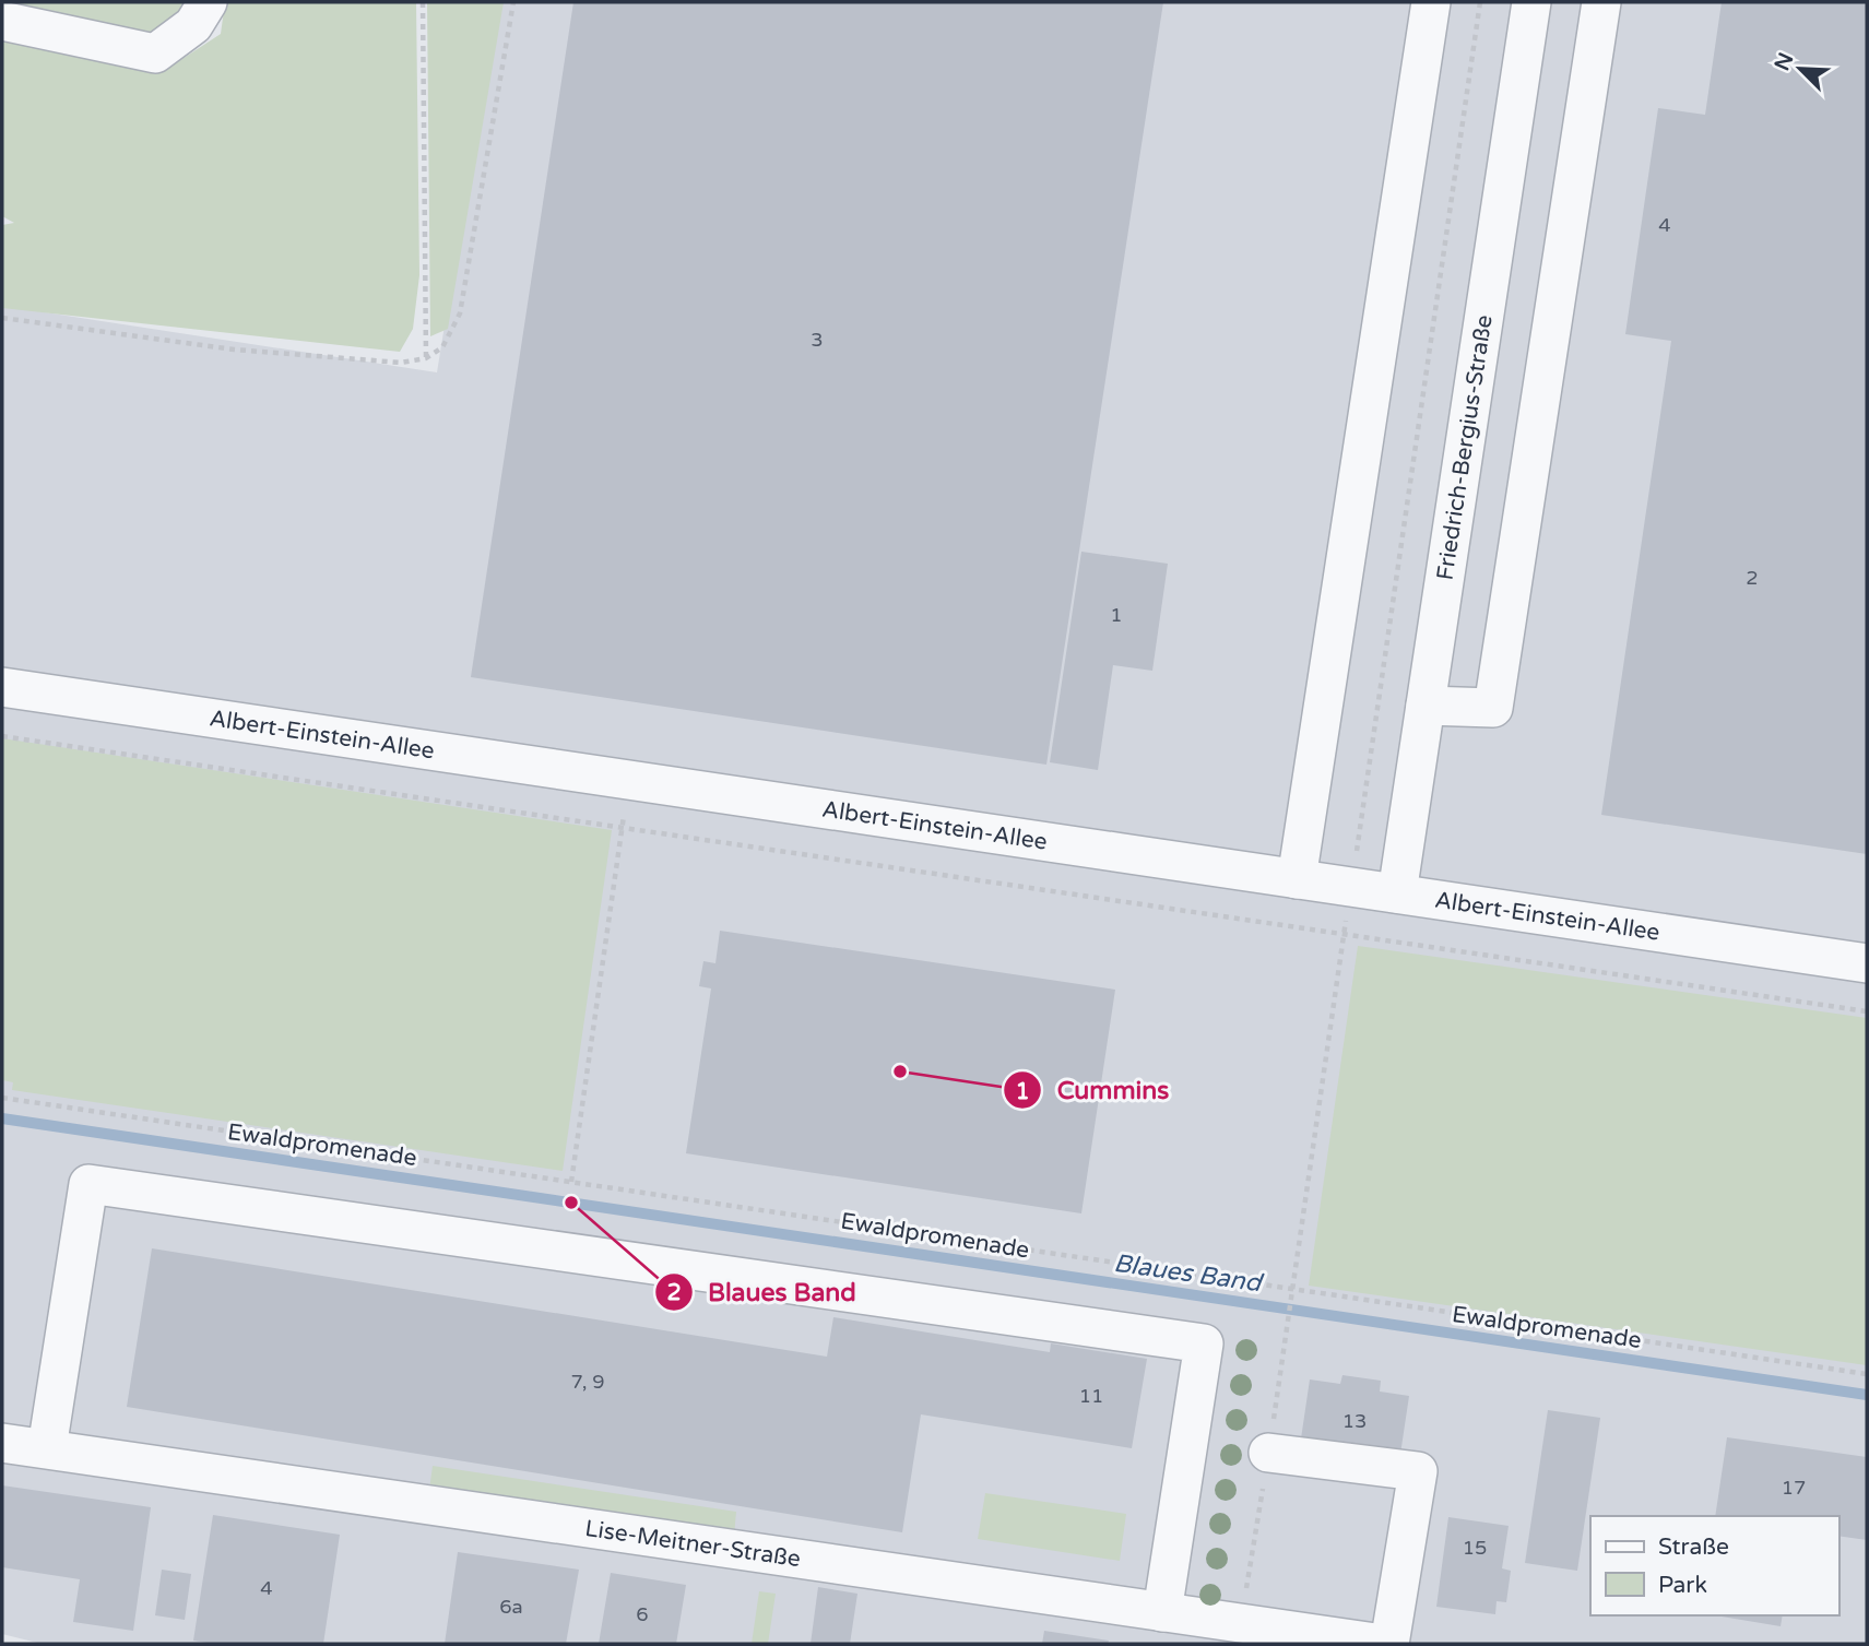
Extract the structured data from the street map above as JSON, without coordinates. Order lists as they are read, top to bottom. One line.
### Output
{"streets":{"street":["Friedrich-Bergius-Straße","Albert-Einstein-Allee","Lise-Meitner-Straße"],"path":["Ewaldpromenade"]},"crossings":[["Friedrich-Bergius-Straße","Albert-Einstein-Allee"]],"water":["Blaues Band"],"places":["Cummins","Blaues Band"],"house_numbers":["4","3","2","1","7, 9","11","13","17","15","4","6a","6"],"legend":["Straße","Park"],"north":"top left"}
